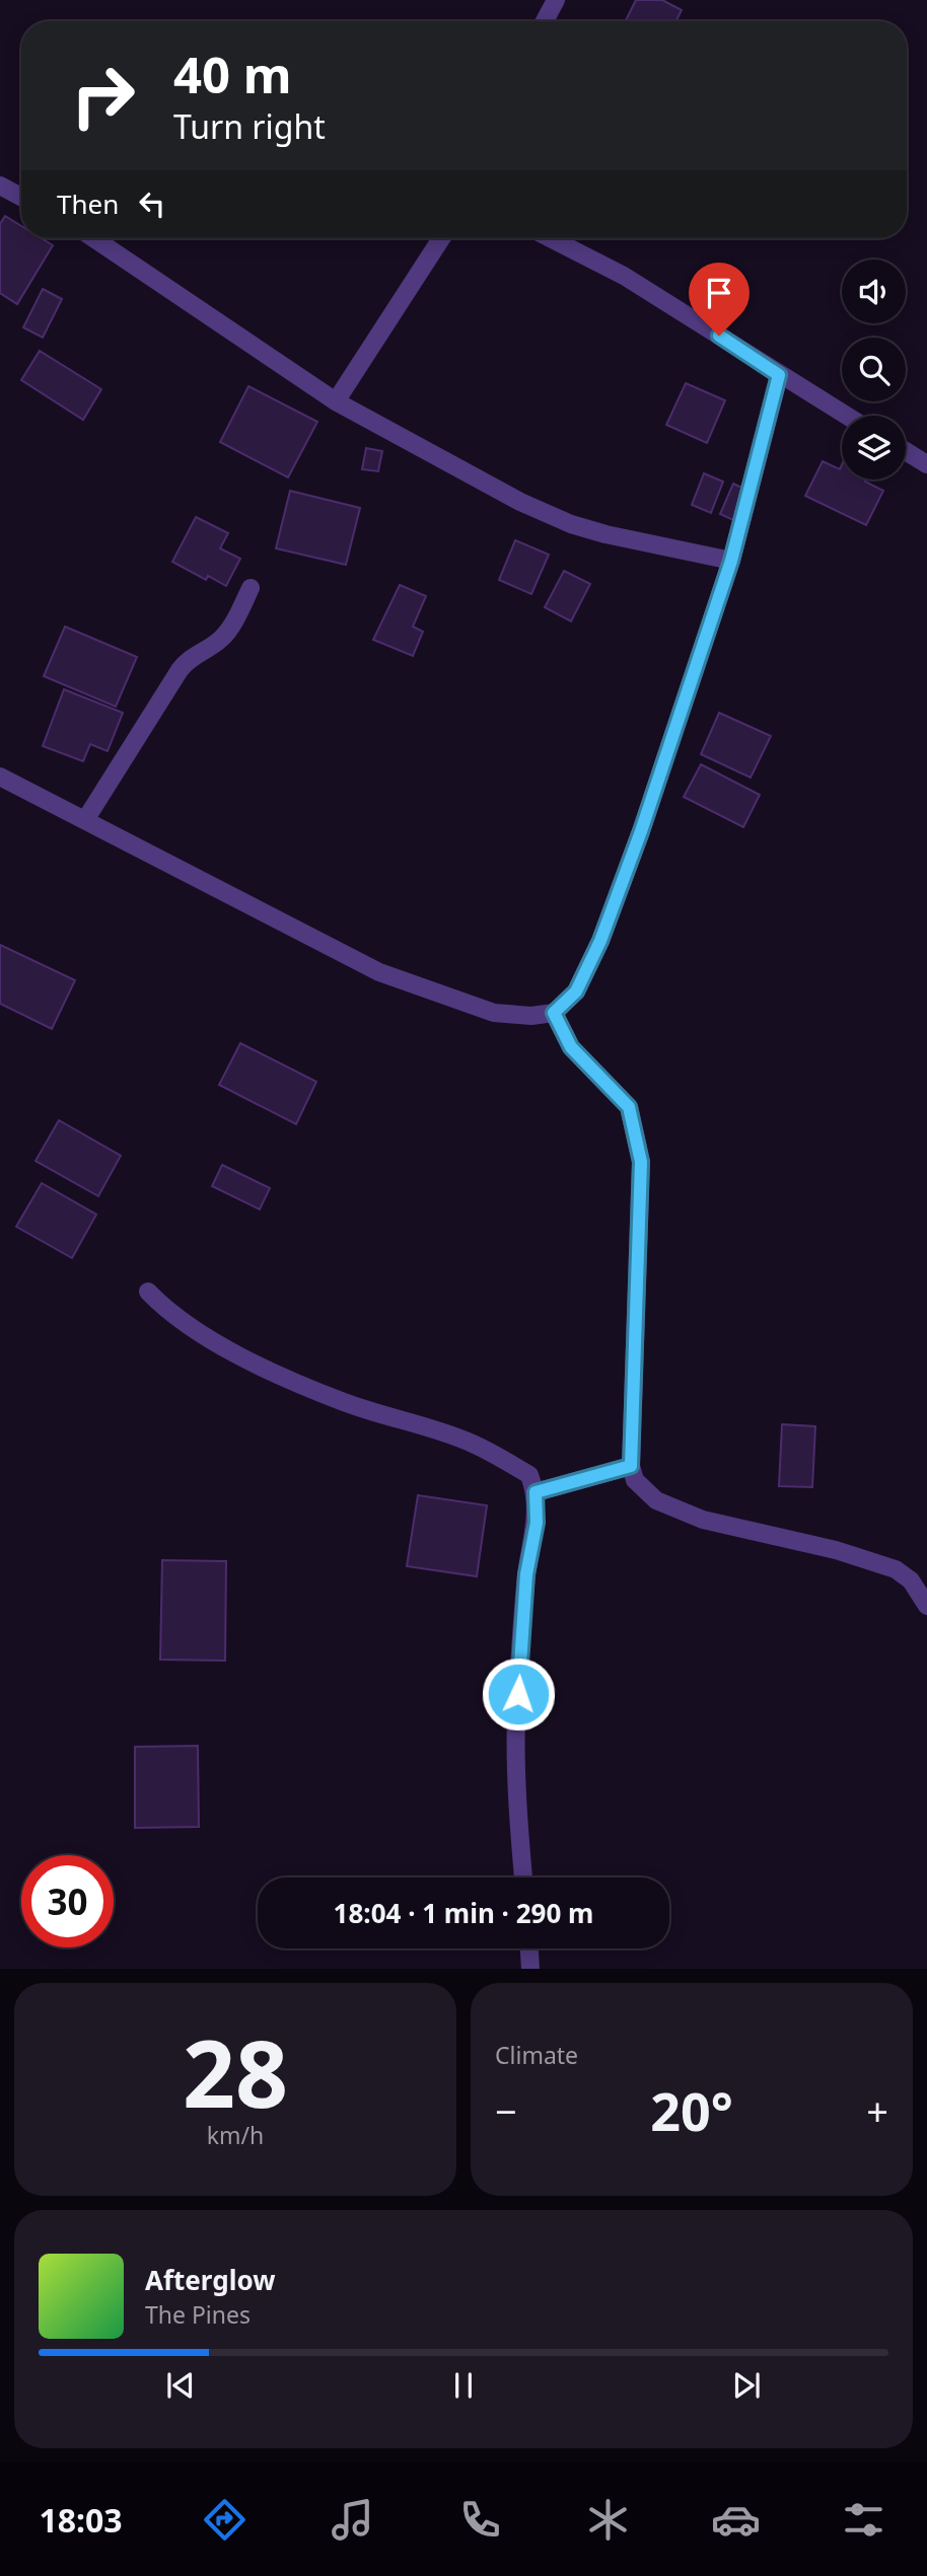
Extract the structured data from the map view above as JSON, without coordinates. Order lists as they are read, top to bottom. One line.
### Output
{"page":{"turn":["40 m","Turn right"],"then":"Then","limit":"30","trip":"18:04 · 1 min · 290 m","tile":[["28","km/h"],"Climate"],"heat":["−","20°","+"],"song":["Afterglow","The Pines"],"tabs":"18:03"}}
